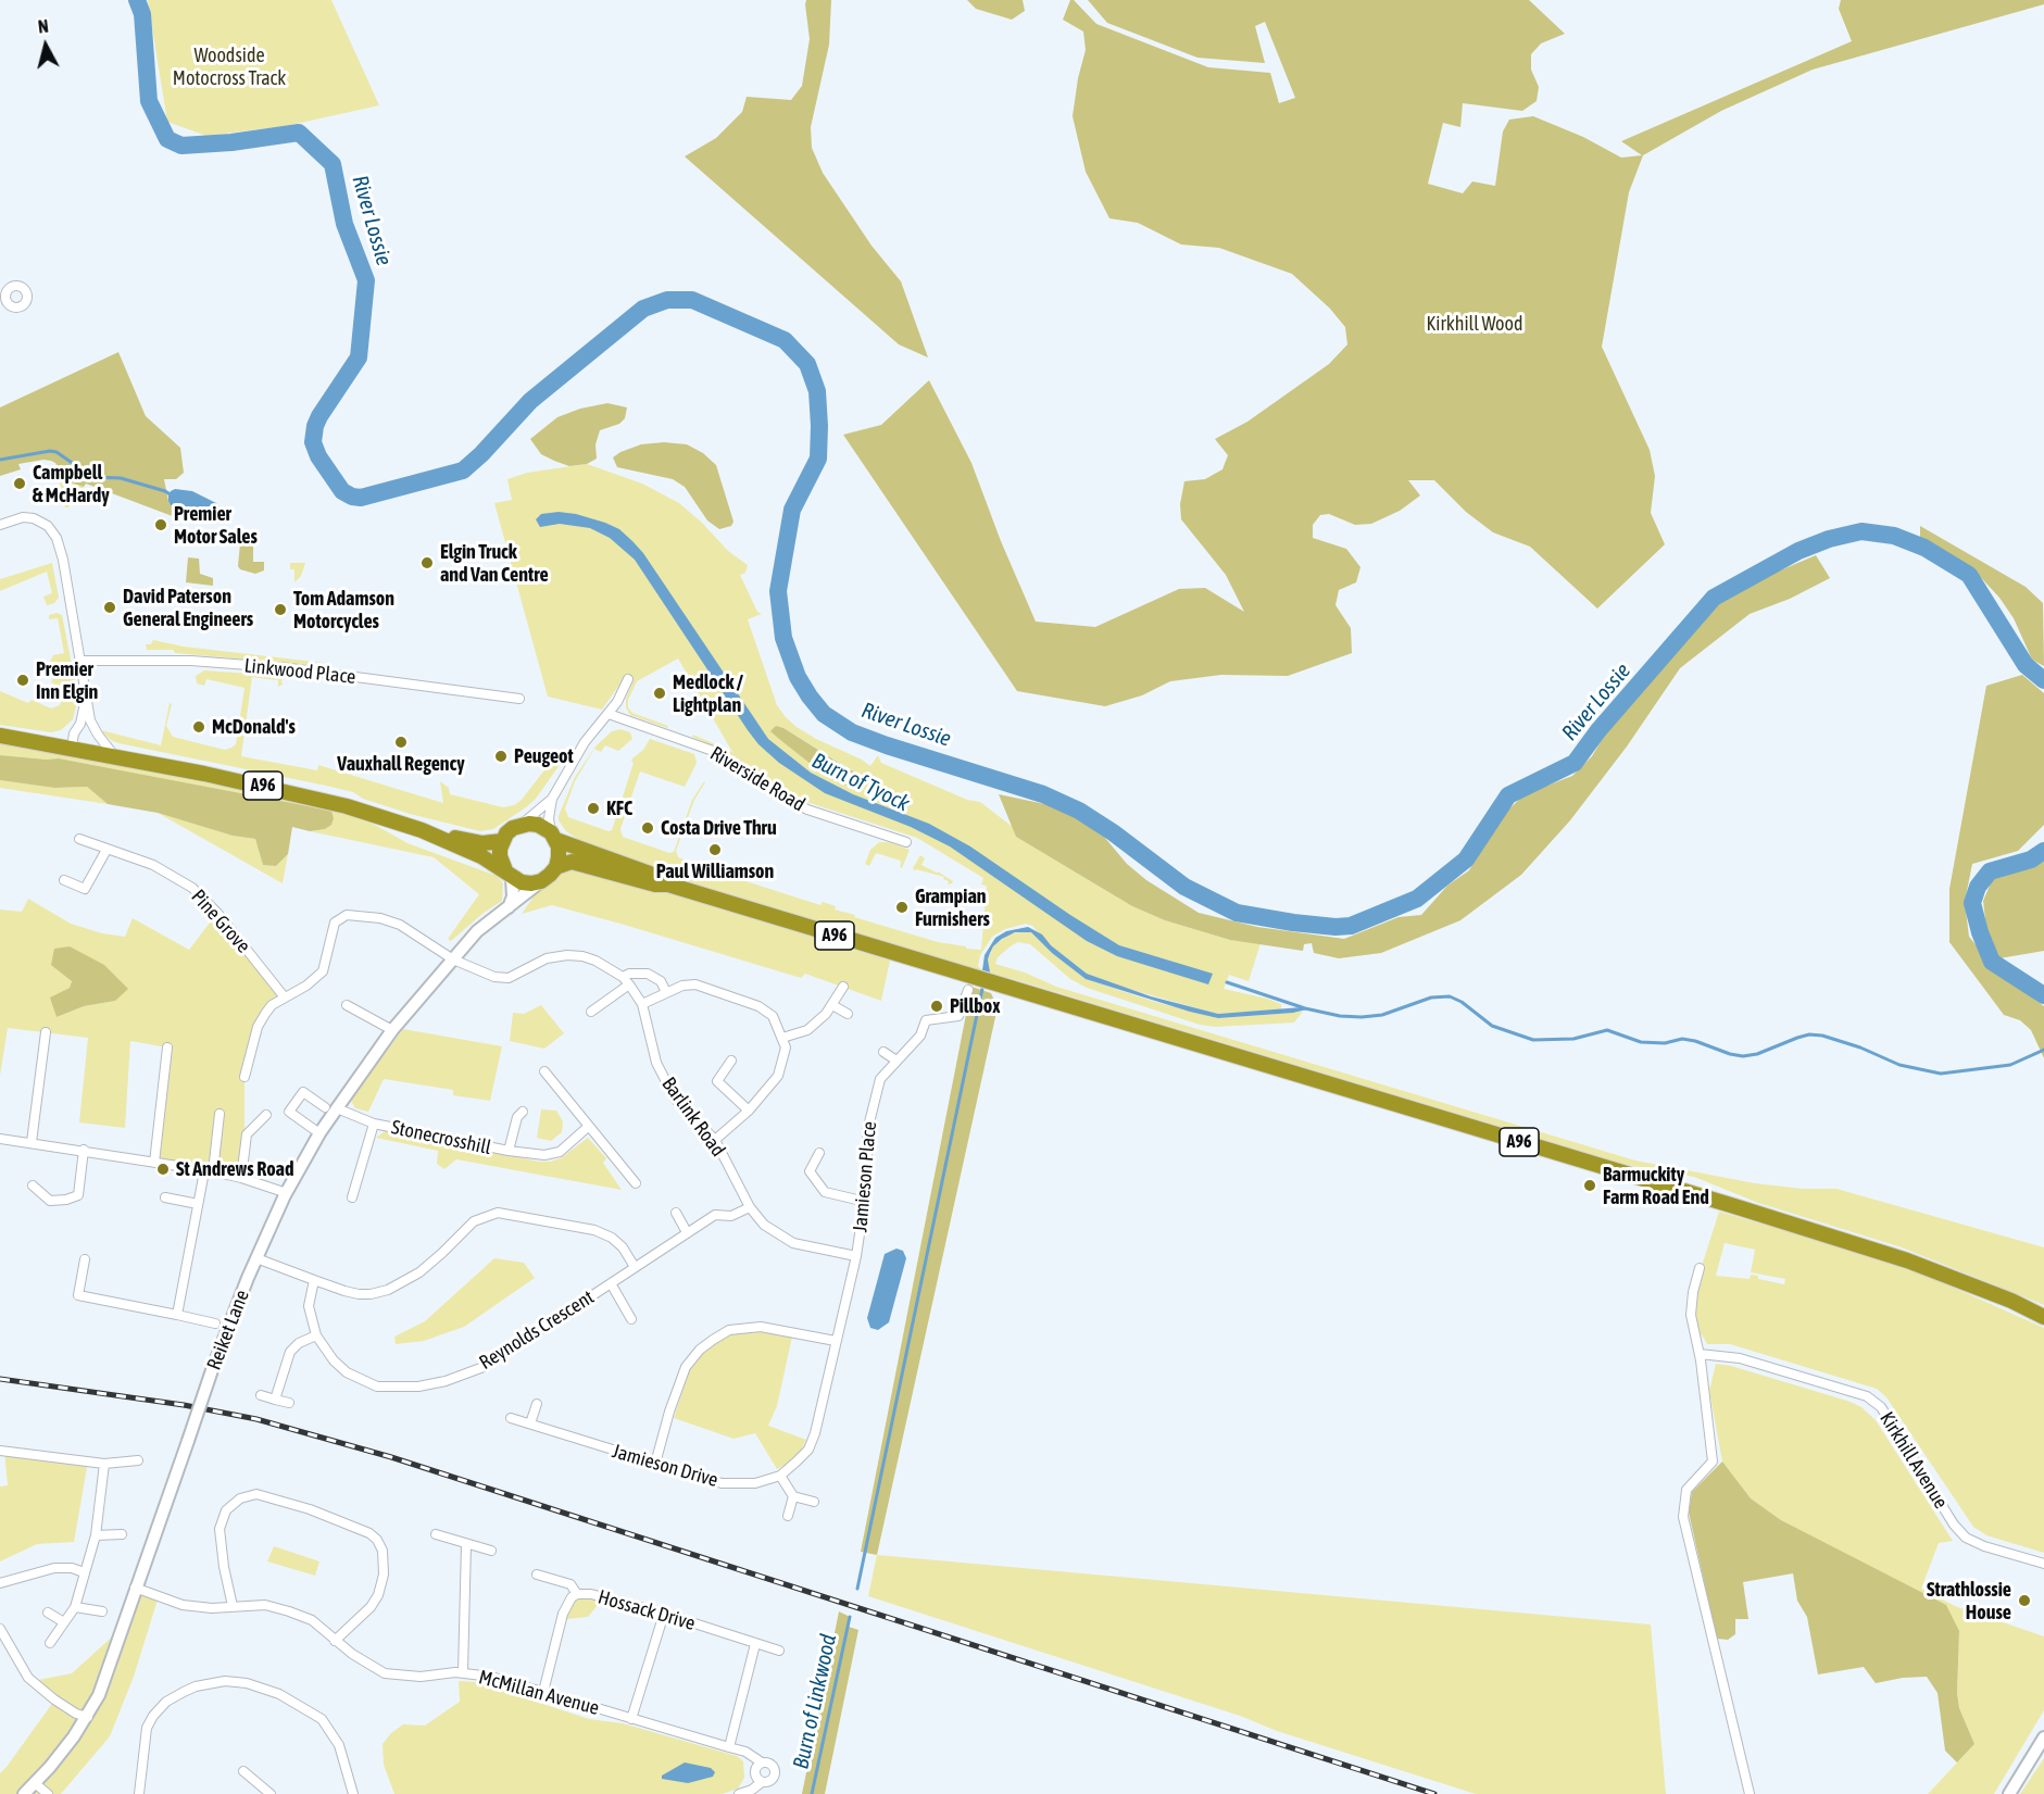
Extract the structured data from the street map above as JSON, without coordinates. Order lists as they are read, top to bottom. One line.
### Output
{"streets":{"highway":["A96"],"street":["Linkwood Place","Riverside Road","Pine Grove","Barlink Road","Stonecrosshill","Jamieson Place","Reiket Lane","Reynolds Crescent","Kirkhill Avenue","Jamieson Drive","Hossack Drive","McMillan Avenue"]},"crossings":[["A96","Jamieson Place"],["A96","Reiket Lane"],["Barlink Road","Jamieson Place"],["Barlink Road","Reiket Lane"],["Barlink Road","Reynolds Crescent"],["Barlink Road","Jamieson Drive"],["Stonecrosshill","Reiket Lane"],["Jamieson Place","Jamieson Drive"],["Reiket Lane","McMillan Avenue"],["Hossack Drive","McMillan Avenue"]],"water":["River Lossie","Burn of Tyock","Burn of Linkwood"],"parks":["Woodside Motocross Track","Kirkhill Wood"],"places":["Campbell & McHardy","Premier Motor Sales","Elgin Truck and Van Centre","David Paterson General Engineers","Tom Adamson Motorcycles","Premier Inn Elgin","Medlock / Lightplan","McDonald's","Vauxhall Regency","Peugeot","KFC","Costa Drive Thru","Paul Williamson","Grampian Furnishers","Pillbox","St Andrews Road","Barmuckity Farm Road End","Strathlossie House"],"north":"top"}
